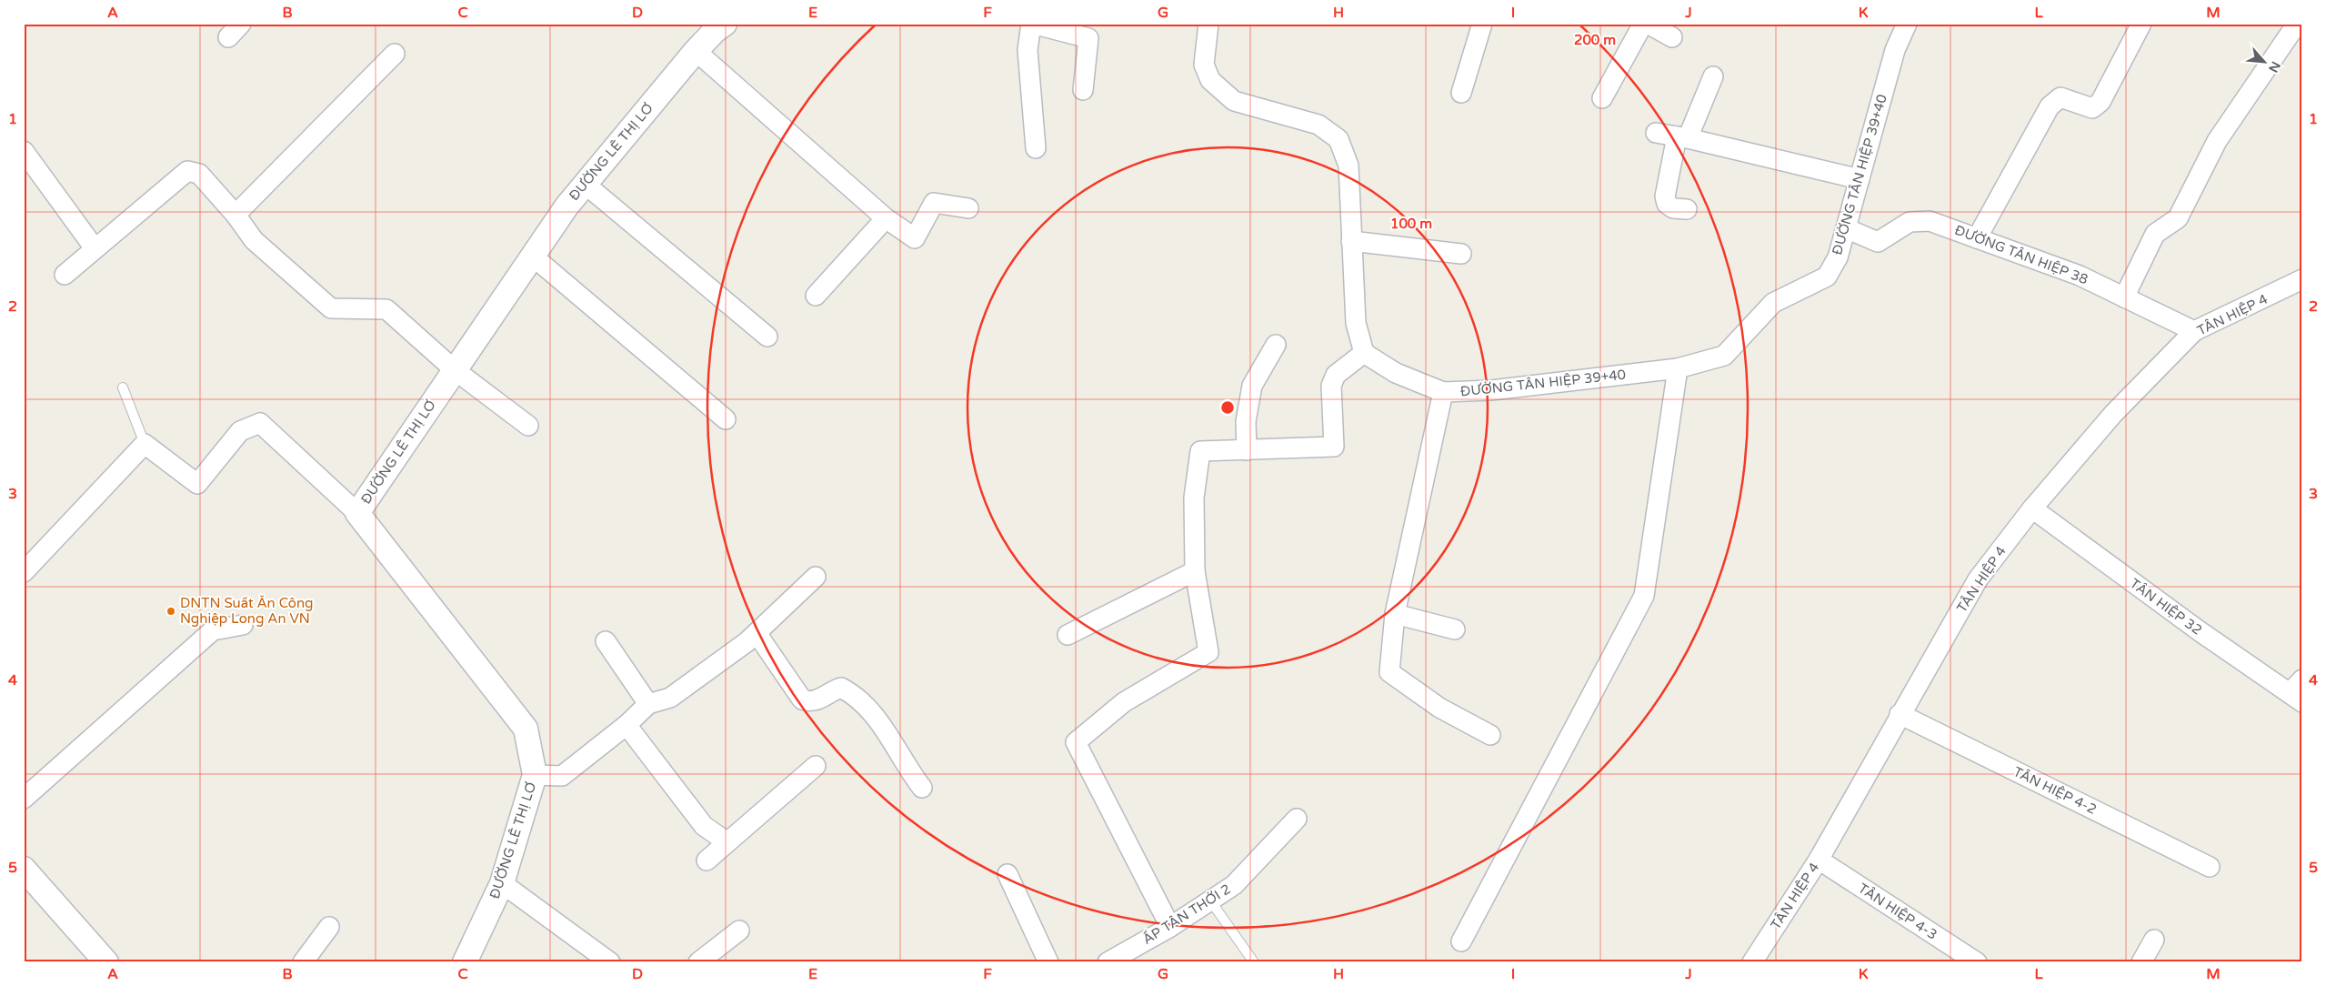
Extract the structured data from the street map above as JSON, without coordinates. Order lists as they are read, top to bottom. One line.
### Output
{"streets":{"street":["ĐƯỜNG LÊ THỊ LƠ","ĐƯỜNG TÂN HIỆP 39+40","ĐƯỜNG TÂN HIỆP 38","TÂN HIỆP 4","TÂN HIỆP 32","TÂN HIỆP 4-2","TÂN HIỆP 4-3","ẤP TÂN THỚI 2"]},"crossings":[["ĐƯỜNG TÂN HIỆP 39+40","ĐƯỜNG TÂN HIỆP 38"],["ĐƯỜNG TÂN HIỆP 38","TÂN HIỆP 4"],["TÂN HIỆP 4","TÂN HIỆP 32"],["TÂN HIỆP 4","TÂN HIỆP 4-2"],["TÂN HIỆP 4","TÂN HIỆP 4-3"]],"places":["DNTN Suất Ăn Công Nghiệp Long An VN"],"north":"bottom right","grid":{"columns":["A","B","C","D","E","F","G","H","I","J","K","L","M"],"rows":["1","2","3","4","5"]},"rings":["200 m","100 m"]}
